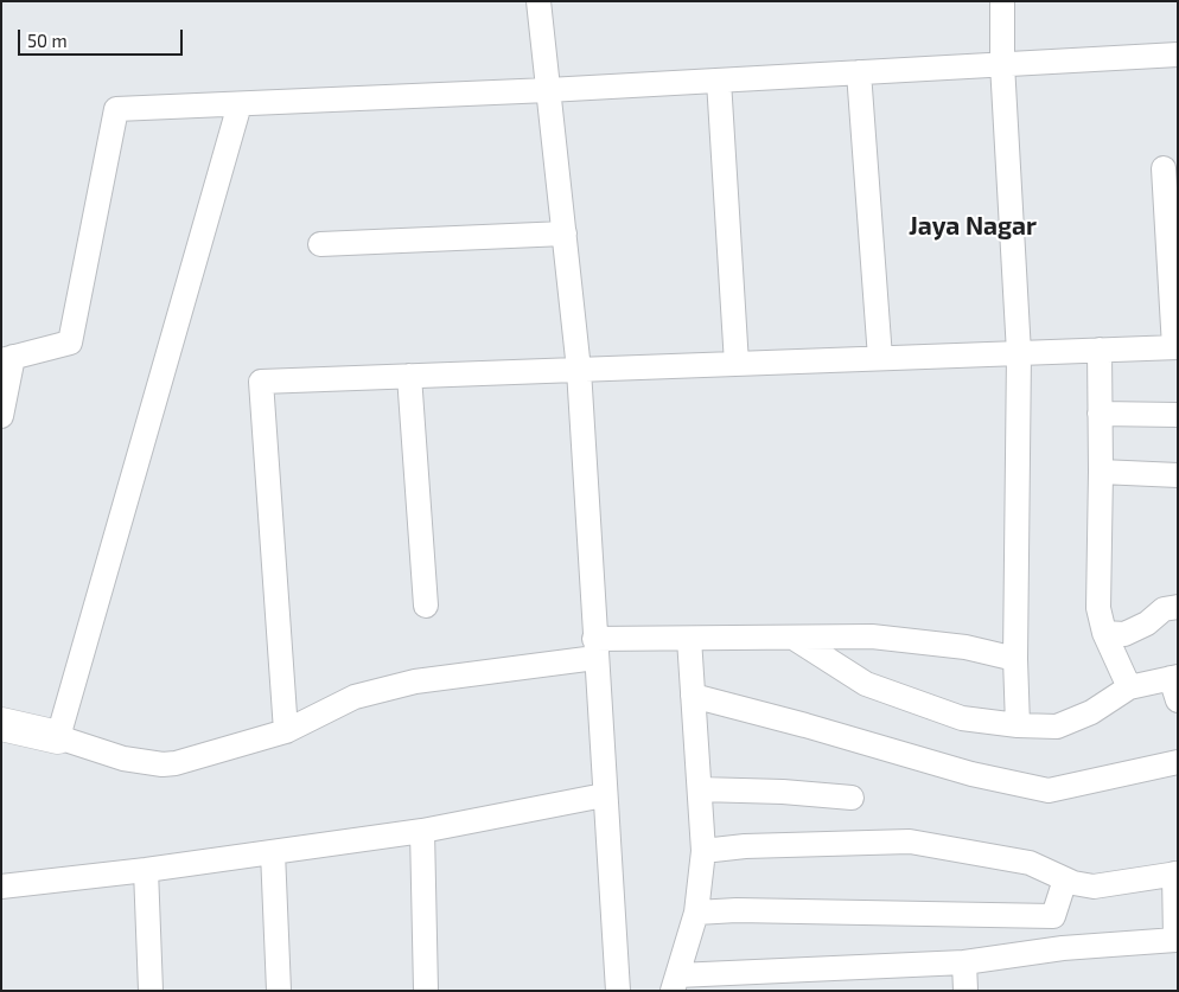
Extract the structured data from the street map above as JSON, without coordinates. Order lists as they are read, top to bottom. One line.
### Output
{"districts":["Jaya Nagar"],"scale_bar":"50 m"}
